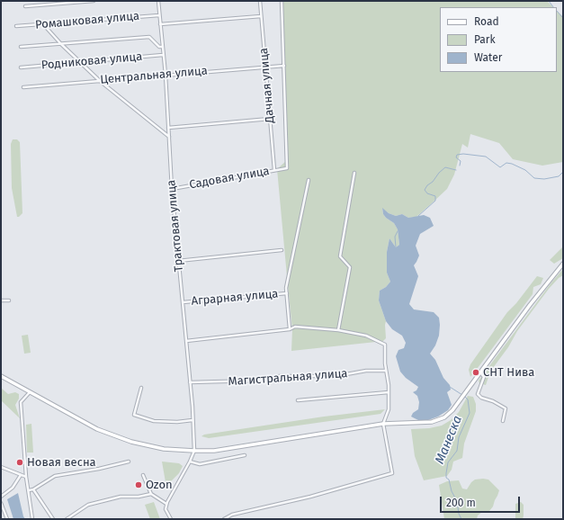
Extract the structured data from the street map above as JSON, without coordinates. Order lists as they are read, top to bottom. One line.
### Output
{"streets":{"street":["Ромашковая улица","Родниковая улица","Центральная улица","Дачная улица","Садовая улица","Трактовая улица","Аграрная улица","Магистральная улица"]},"crossings":[["Ромашковая улица","Трактовая улица"],["Родниковая улица","Трактовая улица"],["Центральная улица","Дачная улица"],["Центральная улица","Садовая улица"],["Центральная улица","Трактовая улица"],["Дачная улица","Садовая улица"],["Садовая улица","Трактовая улица"],["Трактовая улица","Аграрная улица"],["Трактовая улица","Магистральная улица"]],"water":["Манеска"],"places":["СНТ Нива","Новая весна","Ozon"],"legend":["Road","Park","Water"],"scale_bar":"200 m"}
